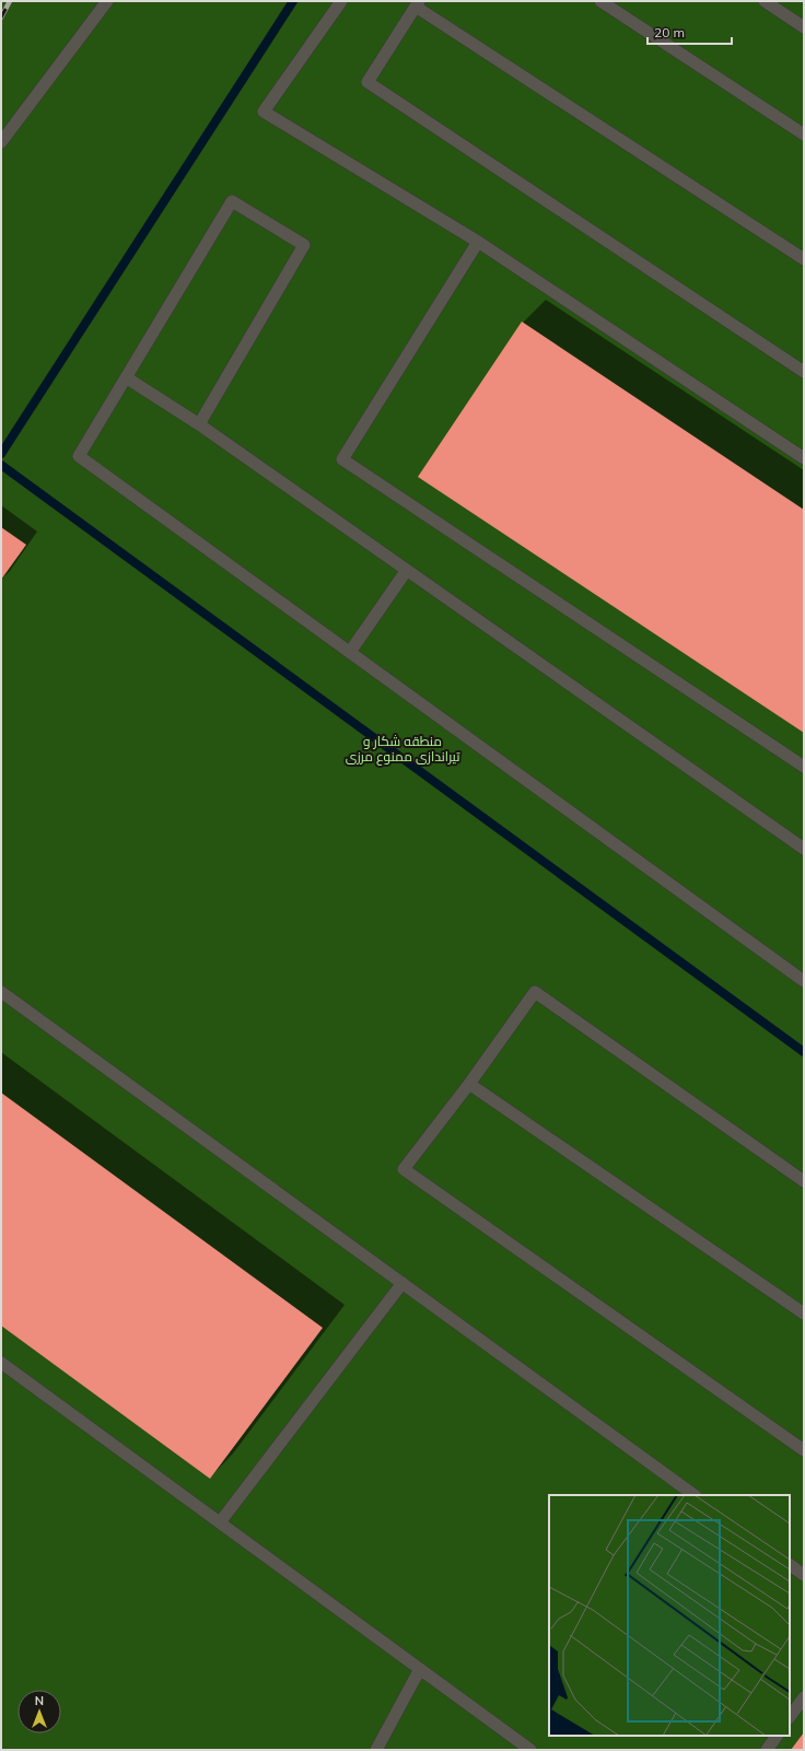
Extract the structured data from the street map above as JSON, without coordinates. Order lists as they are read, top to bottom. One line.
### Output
{"parks":["منطقه شکار و تیراندازی ممنوع مرزی"],"scale_bar":"20 m","north":"top"}
